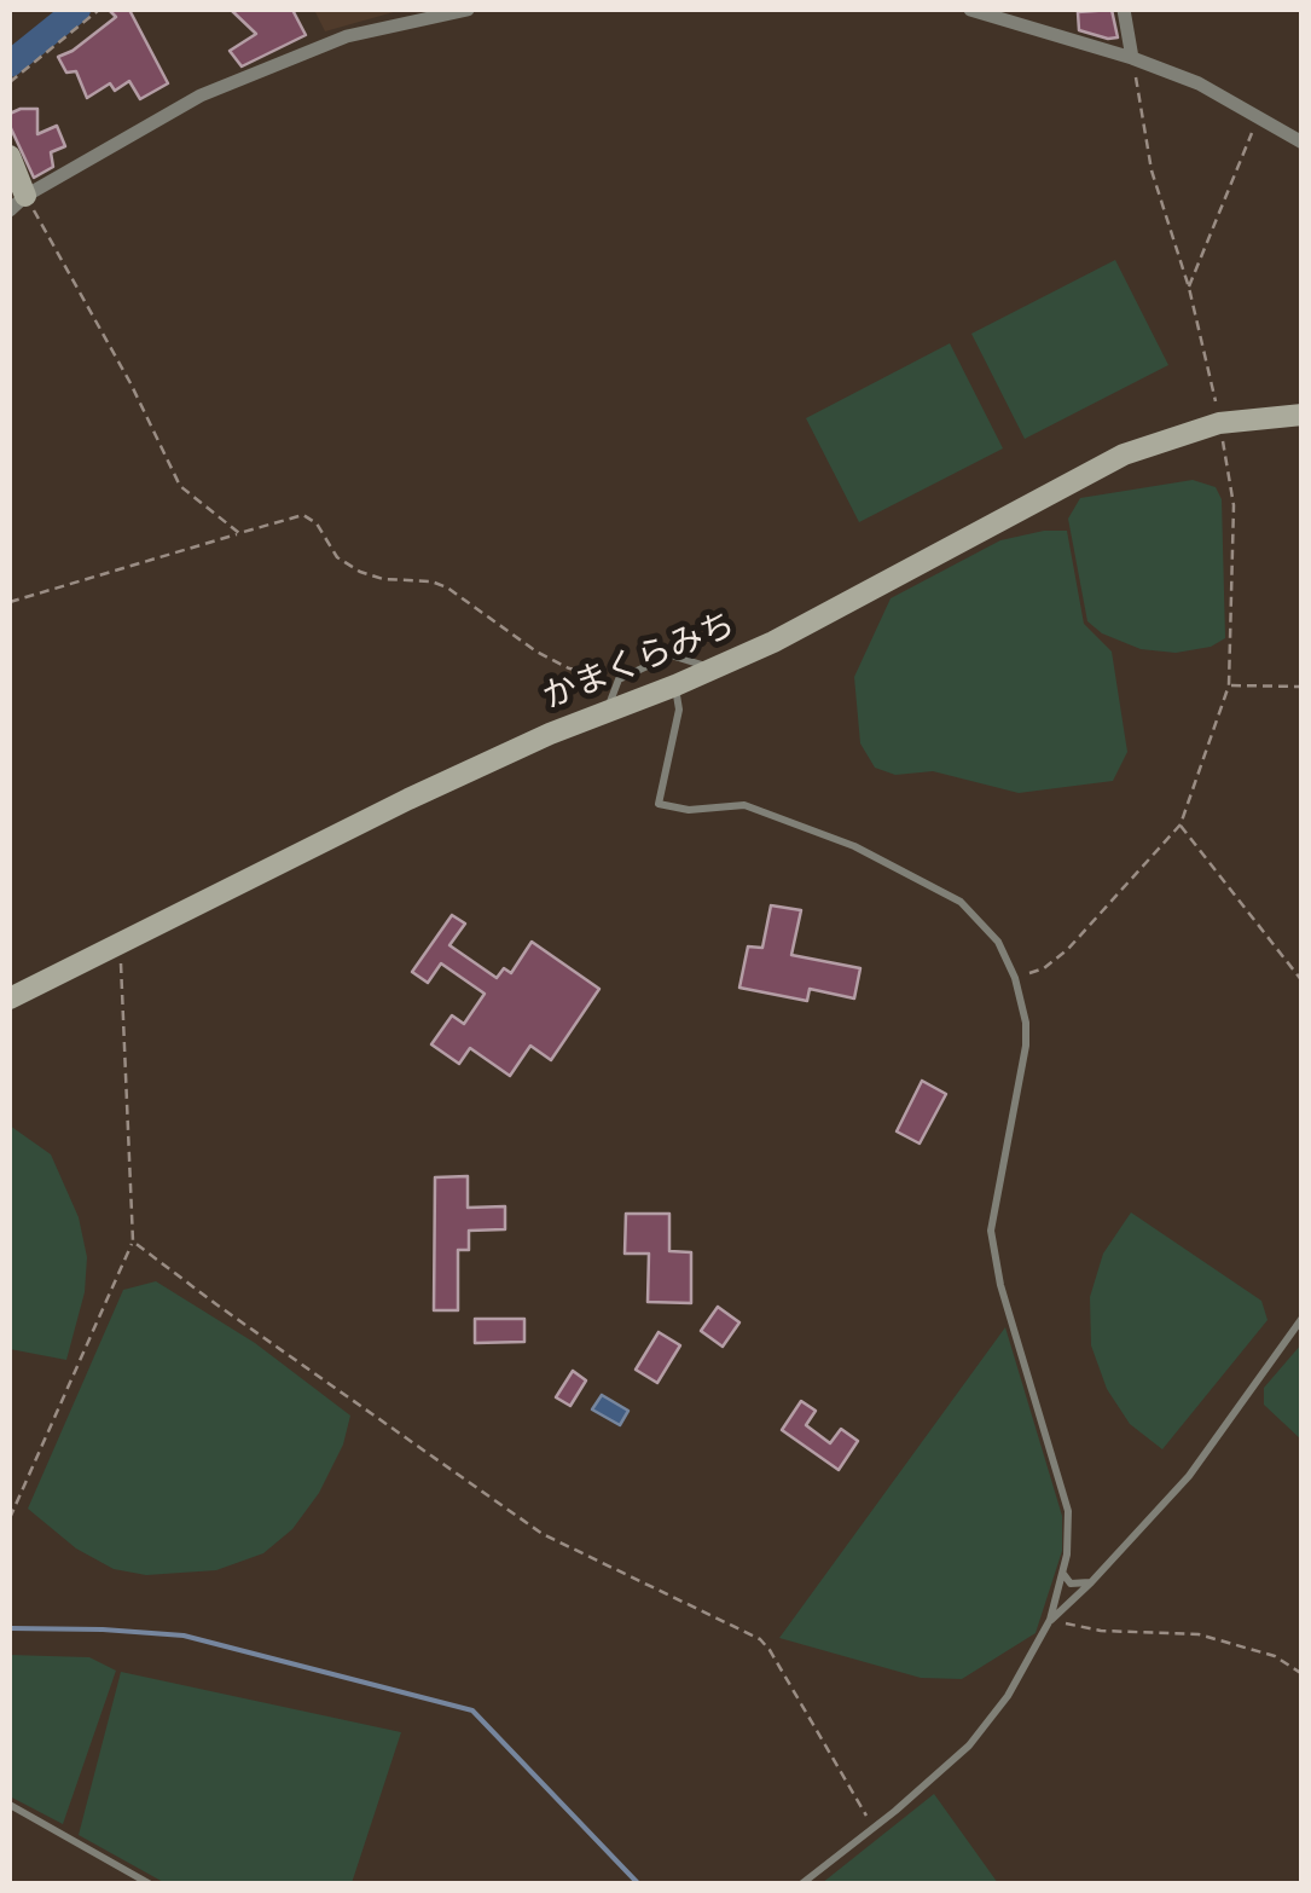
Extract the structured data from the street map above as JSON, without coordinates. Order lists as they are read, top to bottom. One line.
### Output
{"streets":{"main road":["かまくらみち"]}}
